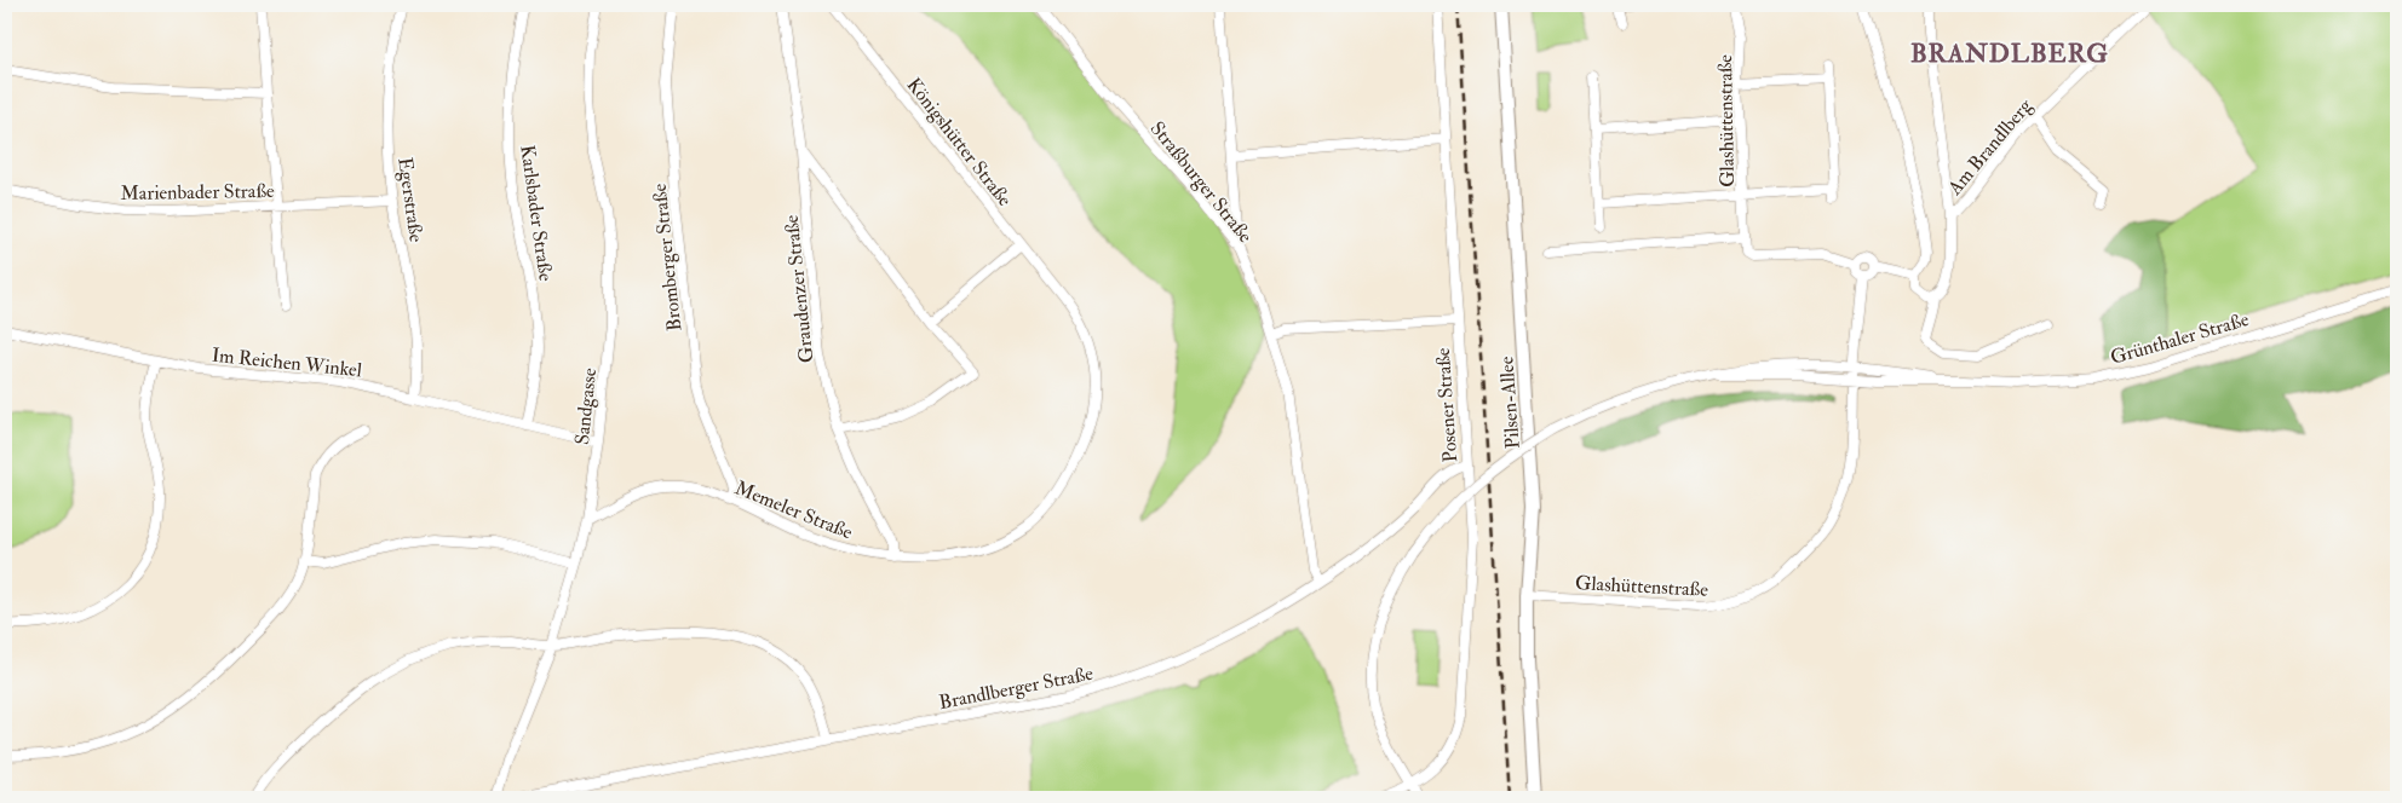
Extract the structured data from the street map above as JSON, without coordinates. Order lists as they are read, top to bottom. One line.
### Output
{"streets":{"main road":["Pilsen-Allee"],"street":["Glashüttenstraße","Königshütter Straße","Am Brandlberg","Straßburger Straße","Marienbader Straße","Egerstraße","Karlsbader Straße","Bromberger Straße","Graudenzer Straße","Grünthaler Straße","Im Reichen Winkel","Posener Straße","Sandgasse","Memeler Straße","Brandlberger Straße"]},"crossings":[["Glashüttenstraße","Grünthaler Straße"],["Glashüttenstraße","Pilsen-Allee"],["Königshütter Straße","Memeler Straße"],["Straßburger Straße","Brandlberger Straße"],["Marienbader Straße","Egerstraße"],["Egerstraße","Im Reichen Winkel"],["Karlsbader Straße","Im Reichen Winkel"],["Bromberger Straße","Memeler Straße"],["Graudenzer Straße","Memeler Straße"],["Grünthaler Straße","Posener Straße"],["Im Reichen Winkel","Sandgasse"],["Posener Straße","Brandlberger Straße"],["Sandgasse","Memeler Straße"]],"districts":["BRANDLBERG"]}
